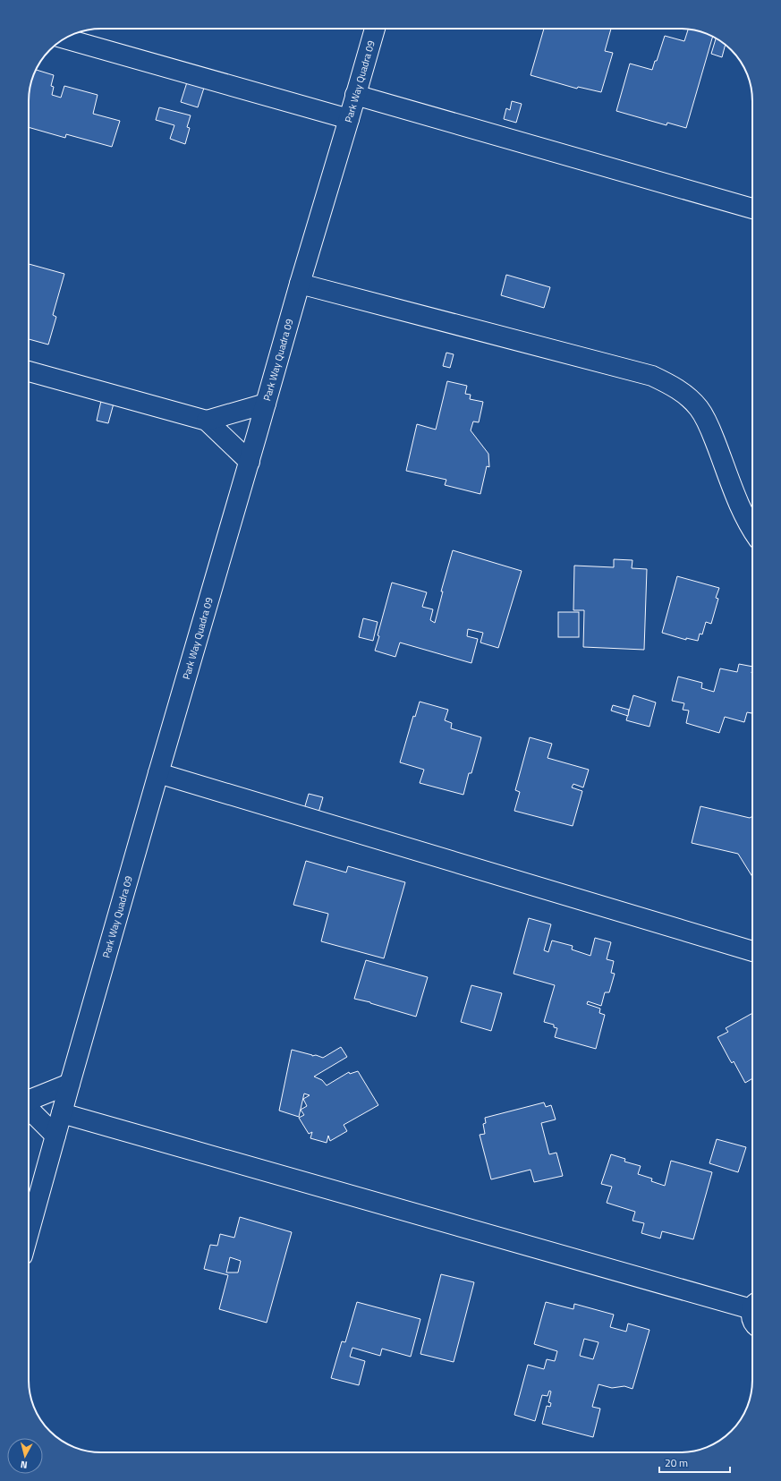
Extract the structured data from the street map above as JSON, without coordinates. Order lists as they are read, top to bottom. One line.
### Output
{"streets":{"street":["Park Way Quadra 09"]},"scale_bar":"20 m","north":"bottom"}
